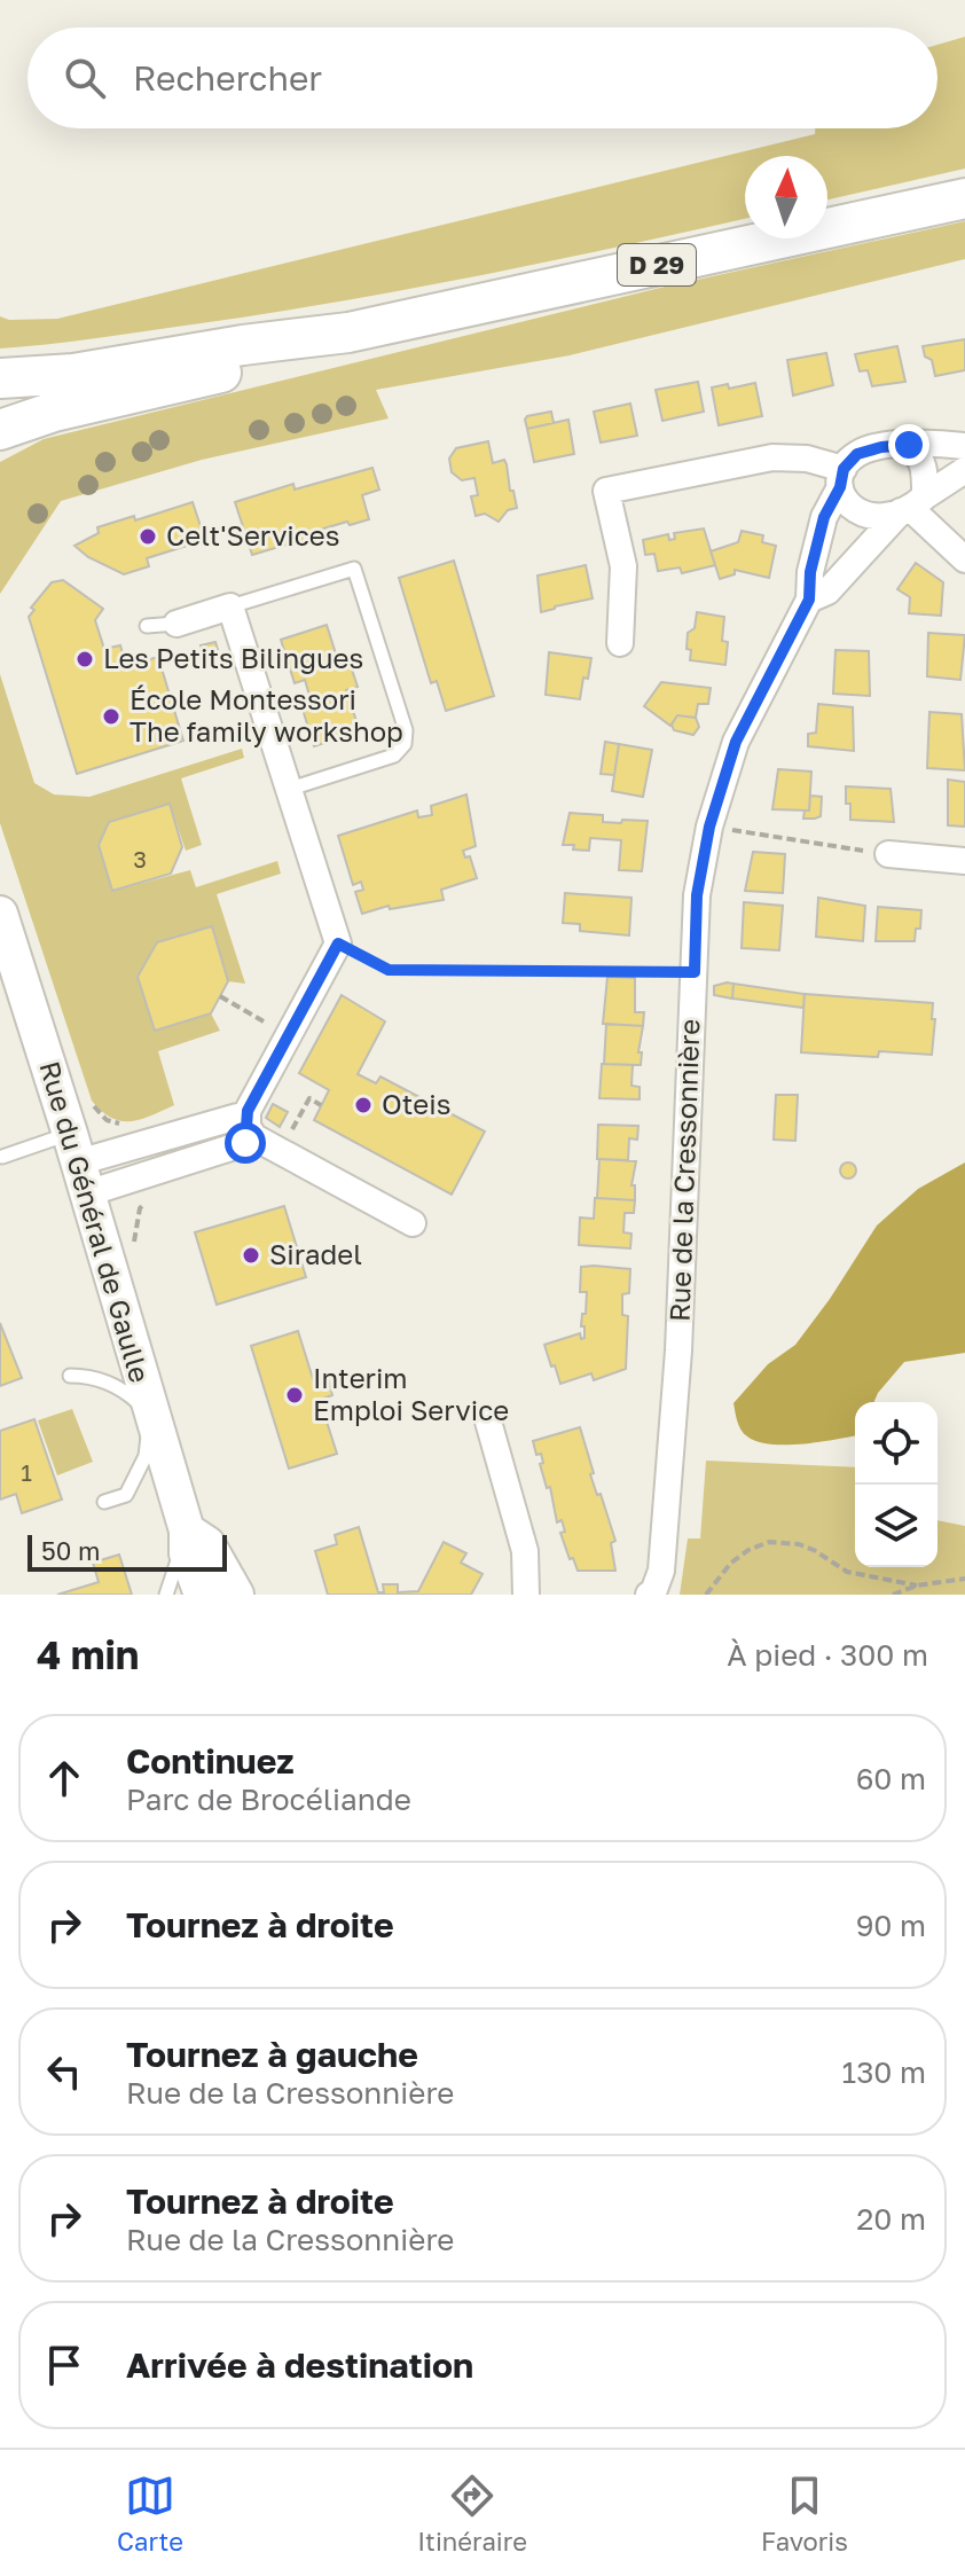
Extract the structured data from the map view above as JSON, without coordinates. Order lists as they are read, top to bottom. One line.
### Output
{"streets":{"main road":["D 29","Rue du Général de Gaulle"],"street":["Rue de la Cressonnière"]},"places":["Celt'Services","Les Petits Bilingues","École Montessori The family workshop","Oteis","Siradel","Interim Emploi Service"],"house_numbers":["3","1"],"scale_bar":"50 m","north":"top","page":{"search":"Rechercher","scale":"50 m","heading":["4 min","À pied · 300 m"],"list":[["Continuez","Parc de Brocéliande","60 m"],["Tournez à droite","90 m"],["Tournez à gauche","Rue de la Cressonnière","130 m"],["Tournez à droite","Rue de la Cressonnière","20 m"],"Arrivée à destination"],"nav":["Carte","Itinéraire","Favoris"]}}
